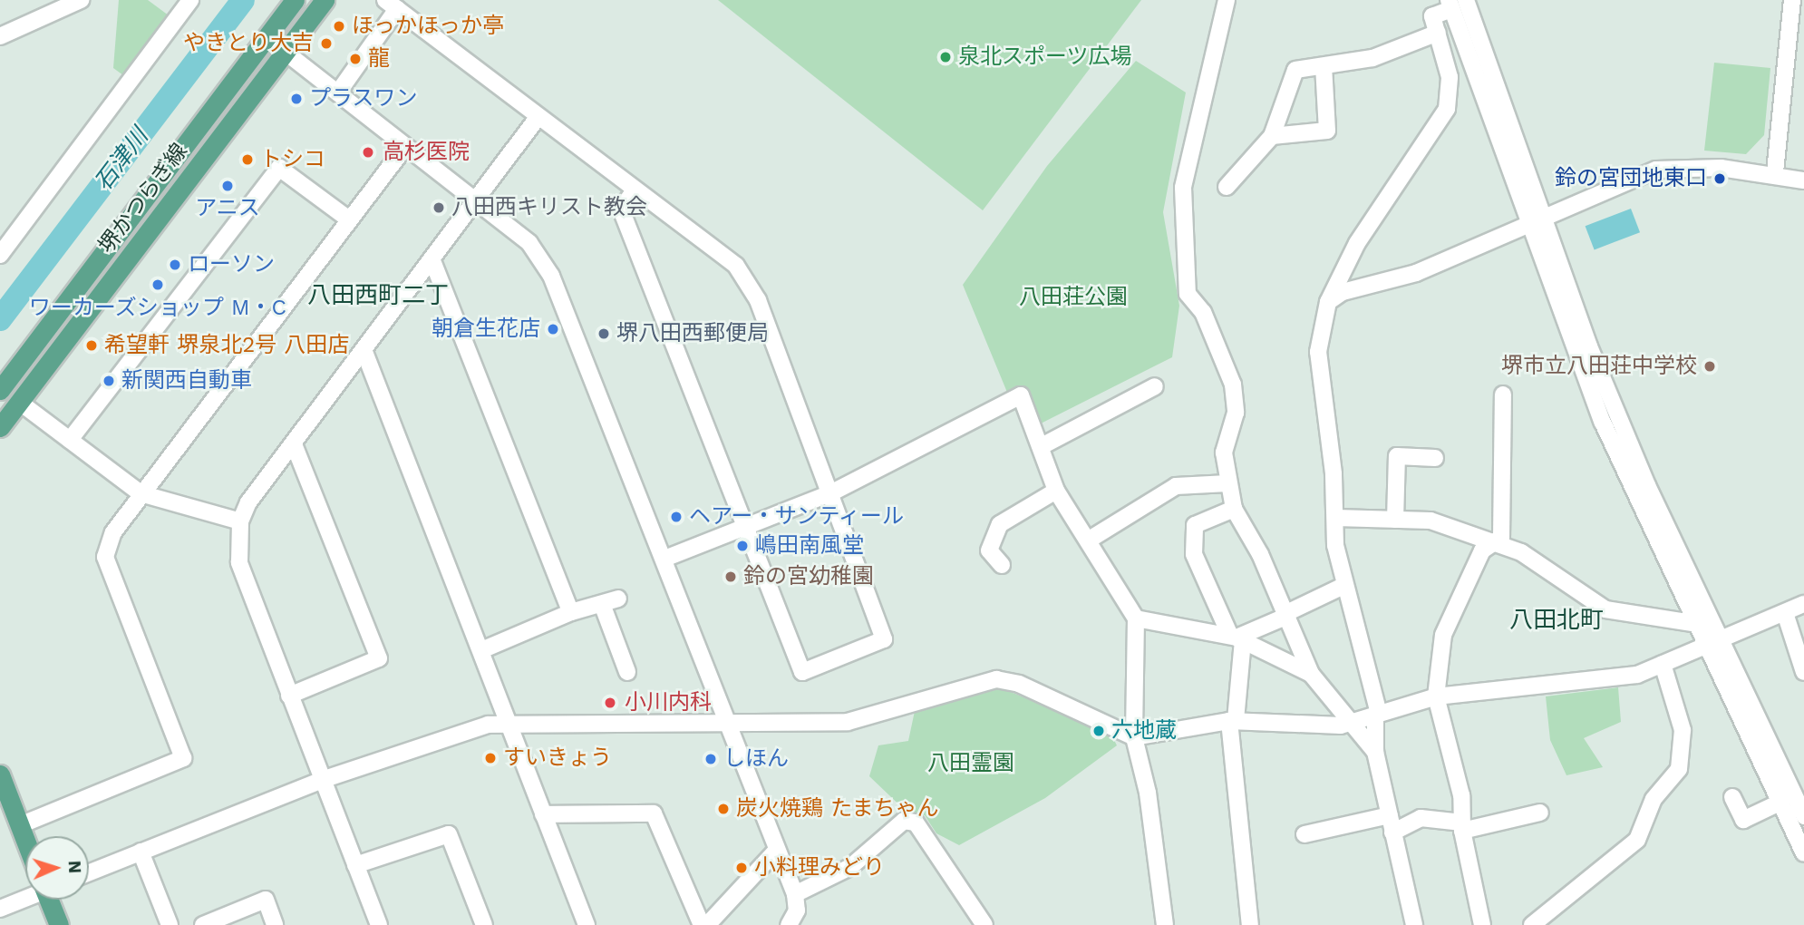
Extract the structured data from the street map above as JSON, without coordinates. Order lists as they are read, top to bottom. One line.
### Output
{"streets":{"main road":["堺かつらぎ線"]},"districts":["八田西町二丁","八田北町"],"water":["石津川"],"parks":["八田荘公園","八田霊園"],"places":["ほっかほっか亭","やきとり大吉","泉北スポーツ広場","龍","プラスワン","高杉医院","トシコ","鈴の宮団地東口","アニス","八田西キリスト教会","ローソン","ワーカーズショップ M・C","朝倉生花店","堺八田西郵便局","希望軒 堺泉北2号 八田店","堺市立八田荘中学校","新関西自動車","ヘアー・サンティール","嶋田南風堂","鈴の宮幼稚園","小川内科","六地蔵","すいきょう","しほん","炭火焼鶏 たまちゃん","小料理みどり"],"north":"right"}
